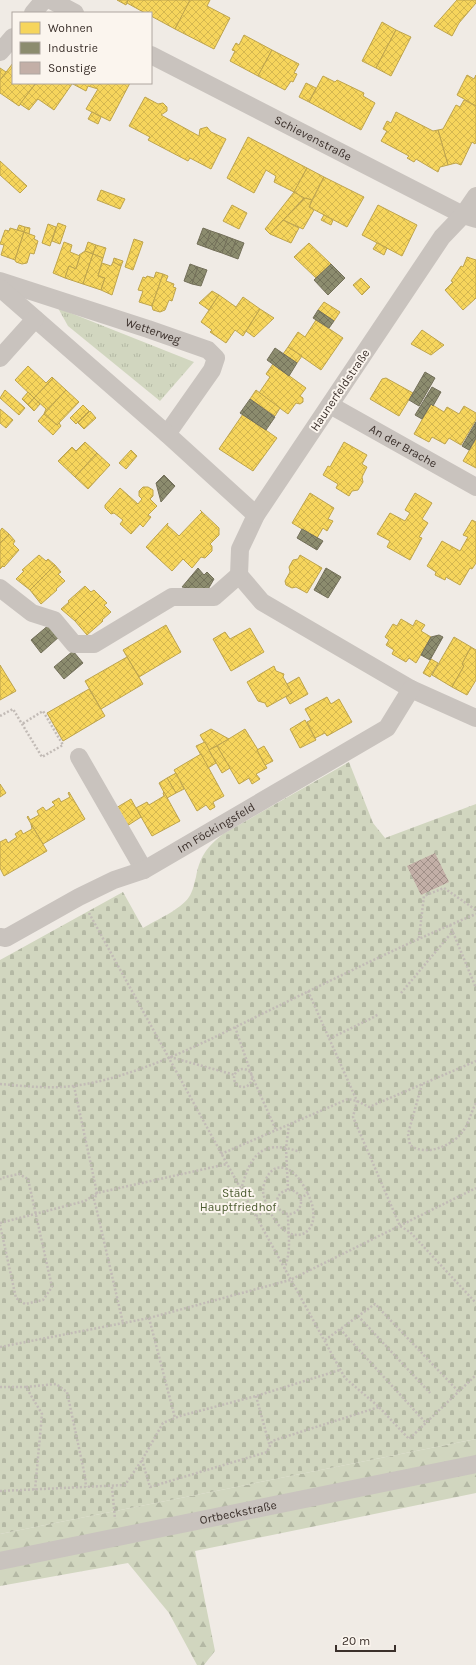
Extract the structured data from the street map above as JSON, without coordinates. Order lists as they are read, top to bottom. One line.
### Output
{"streets":{"street":["Schievenstraße","Wetterweg","Haunerfeldstraße","An der Brache","Im Föckingsfeld","Ortbeckstraße"]},"crossings":[["Schievenstraße","Haunerfeldstraße"],["Haunerfeldstraße","An der Brache"]],"parks":["Städt. Hauptfriedhof"],"legend":["Wohnen","Industrie","Sonstige"],"scale_bar":"20 m"}
